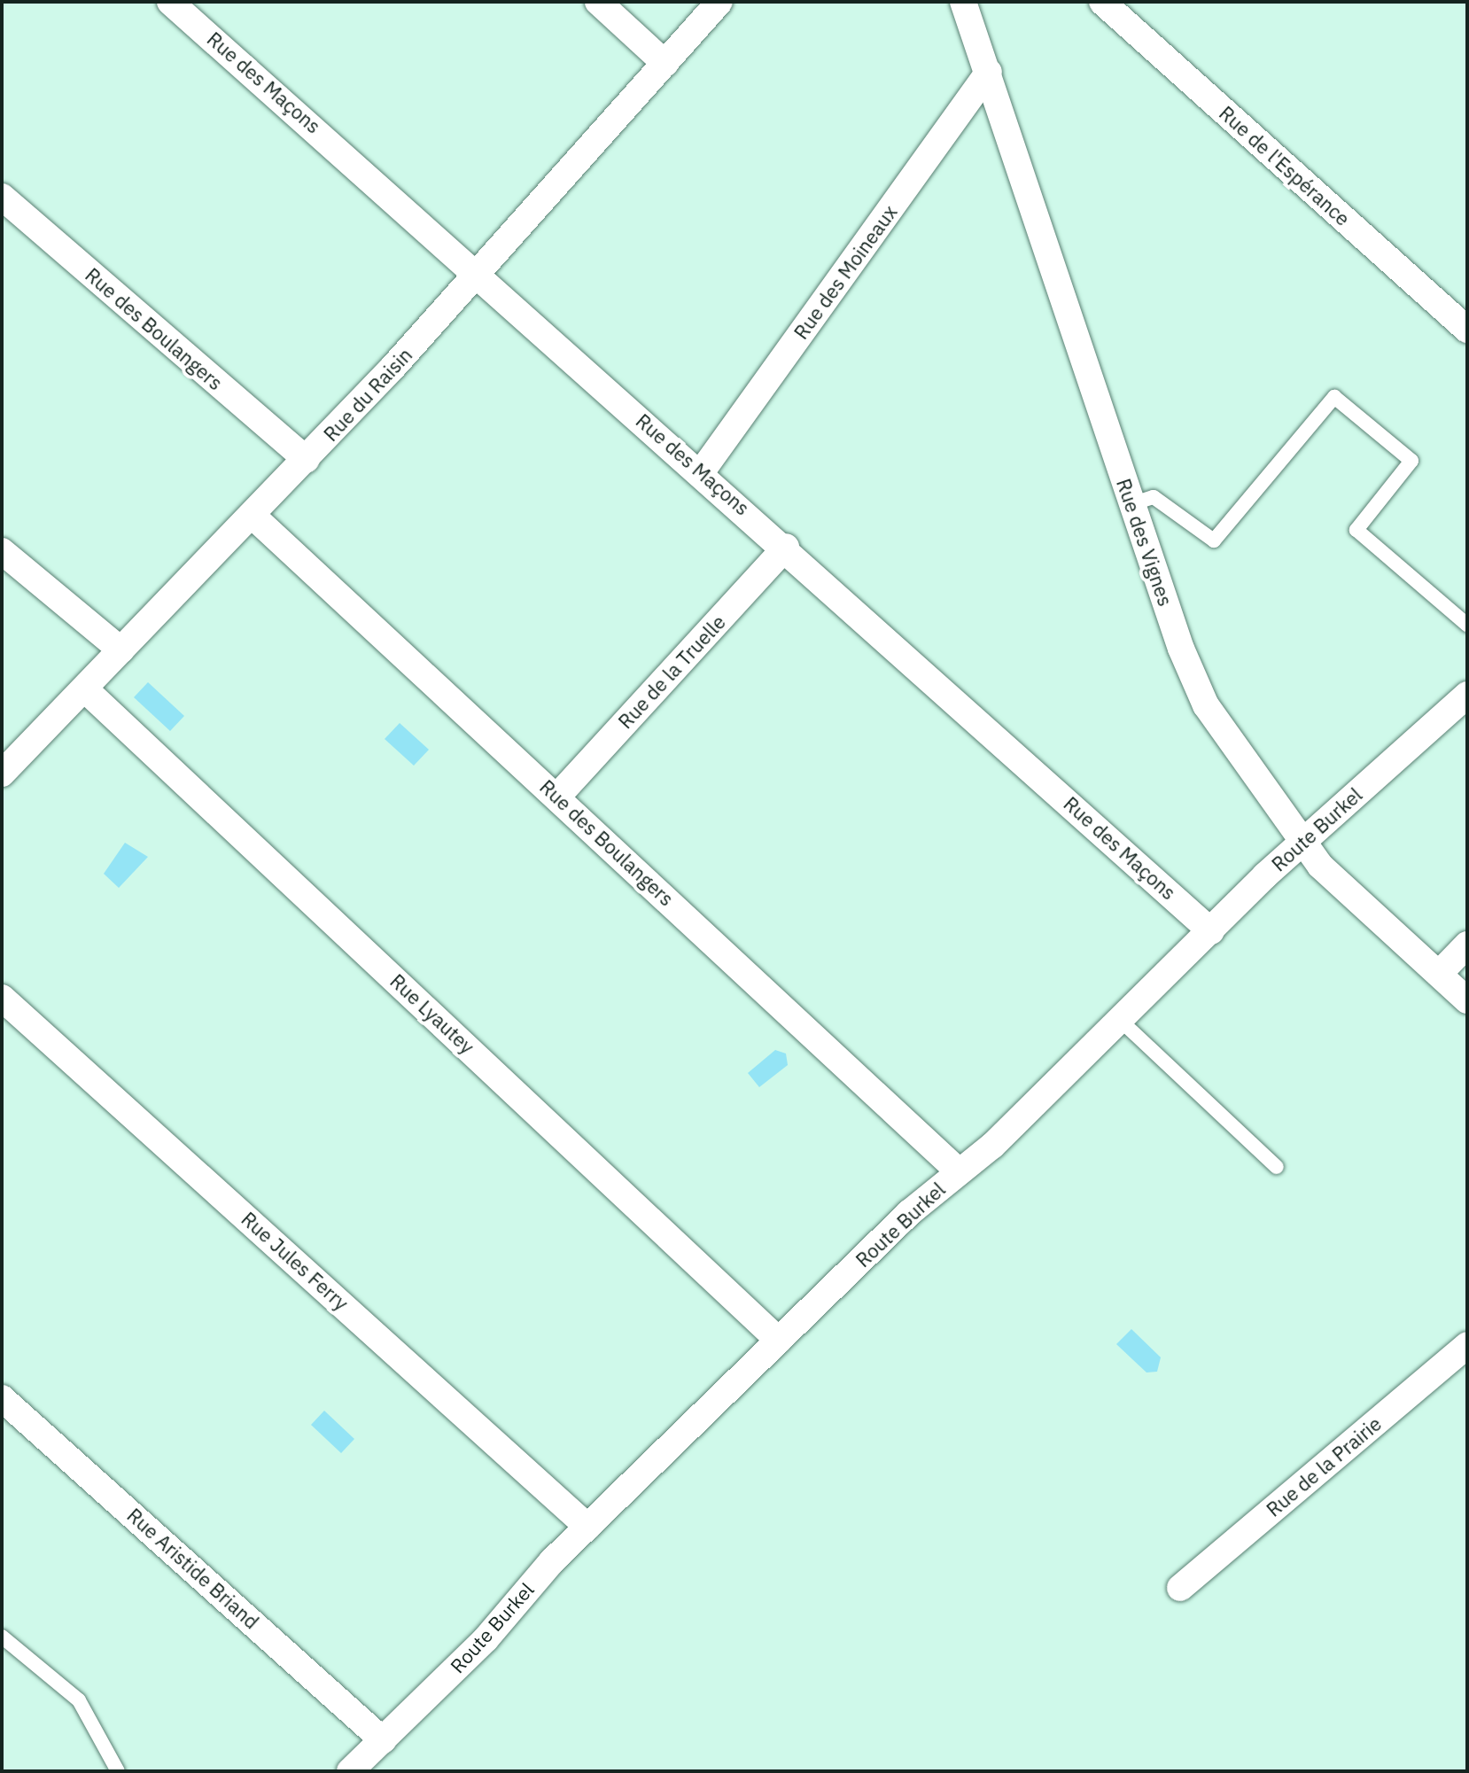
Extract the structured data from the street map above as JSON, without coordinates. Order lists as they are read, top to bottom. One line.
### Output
{"streets":{"street":["Rue des Maçons","Rue de l'Espérance","Rue des Moineaux","Rue des Boulangers","Rue du Raisin","Rue des Vignes","Rue de la Truelle","Route Burkel","Rue Lyautey","Rue Jules Ferry","Rue de la Prairie","Rue Aristide Briand"]},"crossings":[["Rue des Maçons","Rue des Moineaux"],["Rue des Maçons","Rue du Raisin"],["Rue des Maçons","Rue de la Truelle"],["Rue des Maçons","Route Burkel"],["Rue des Moineaux","Rue des Vignes"],["Rue des Boulangers","Rue du Raisin"],["Rue des Boulangers","Rue de la Truelle"],["Rue des Boulangers","Route Burkel"],["Rue du Raisin","Rue Lyautey"],["Rue des Vignes","Route Burkel"],["Route Burkel","Rue Lyautey"],["Route Burkel","Rue Jules Ferry"],["Route Burkel","Rue Aristide Briand"]]}
